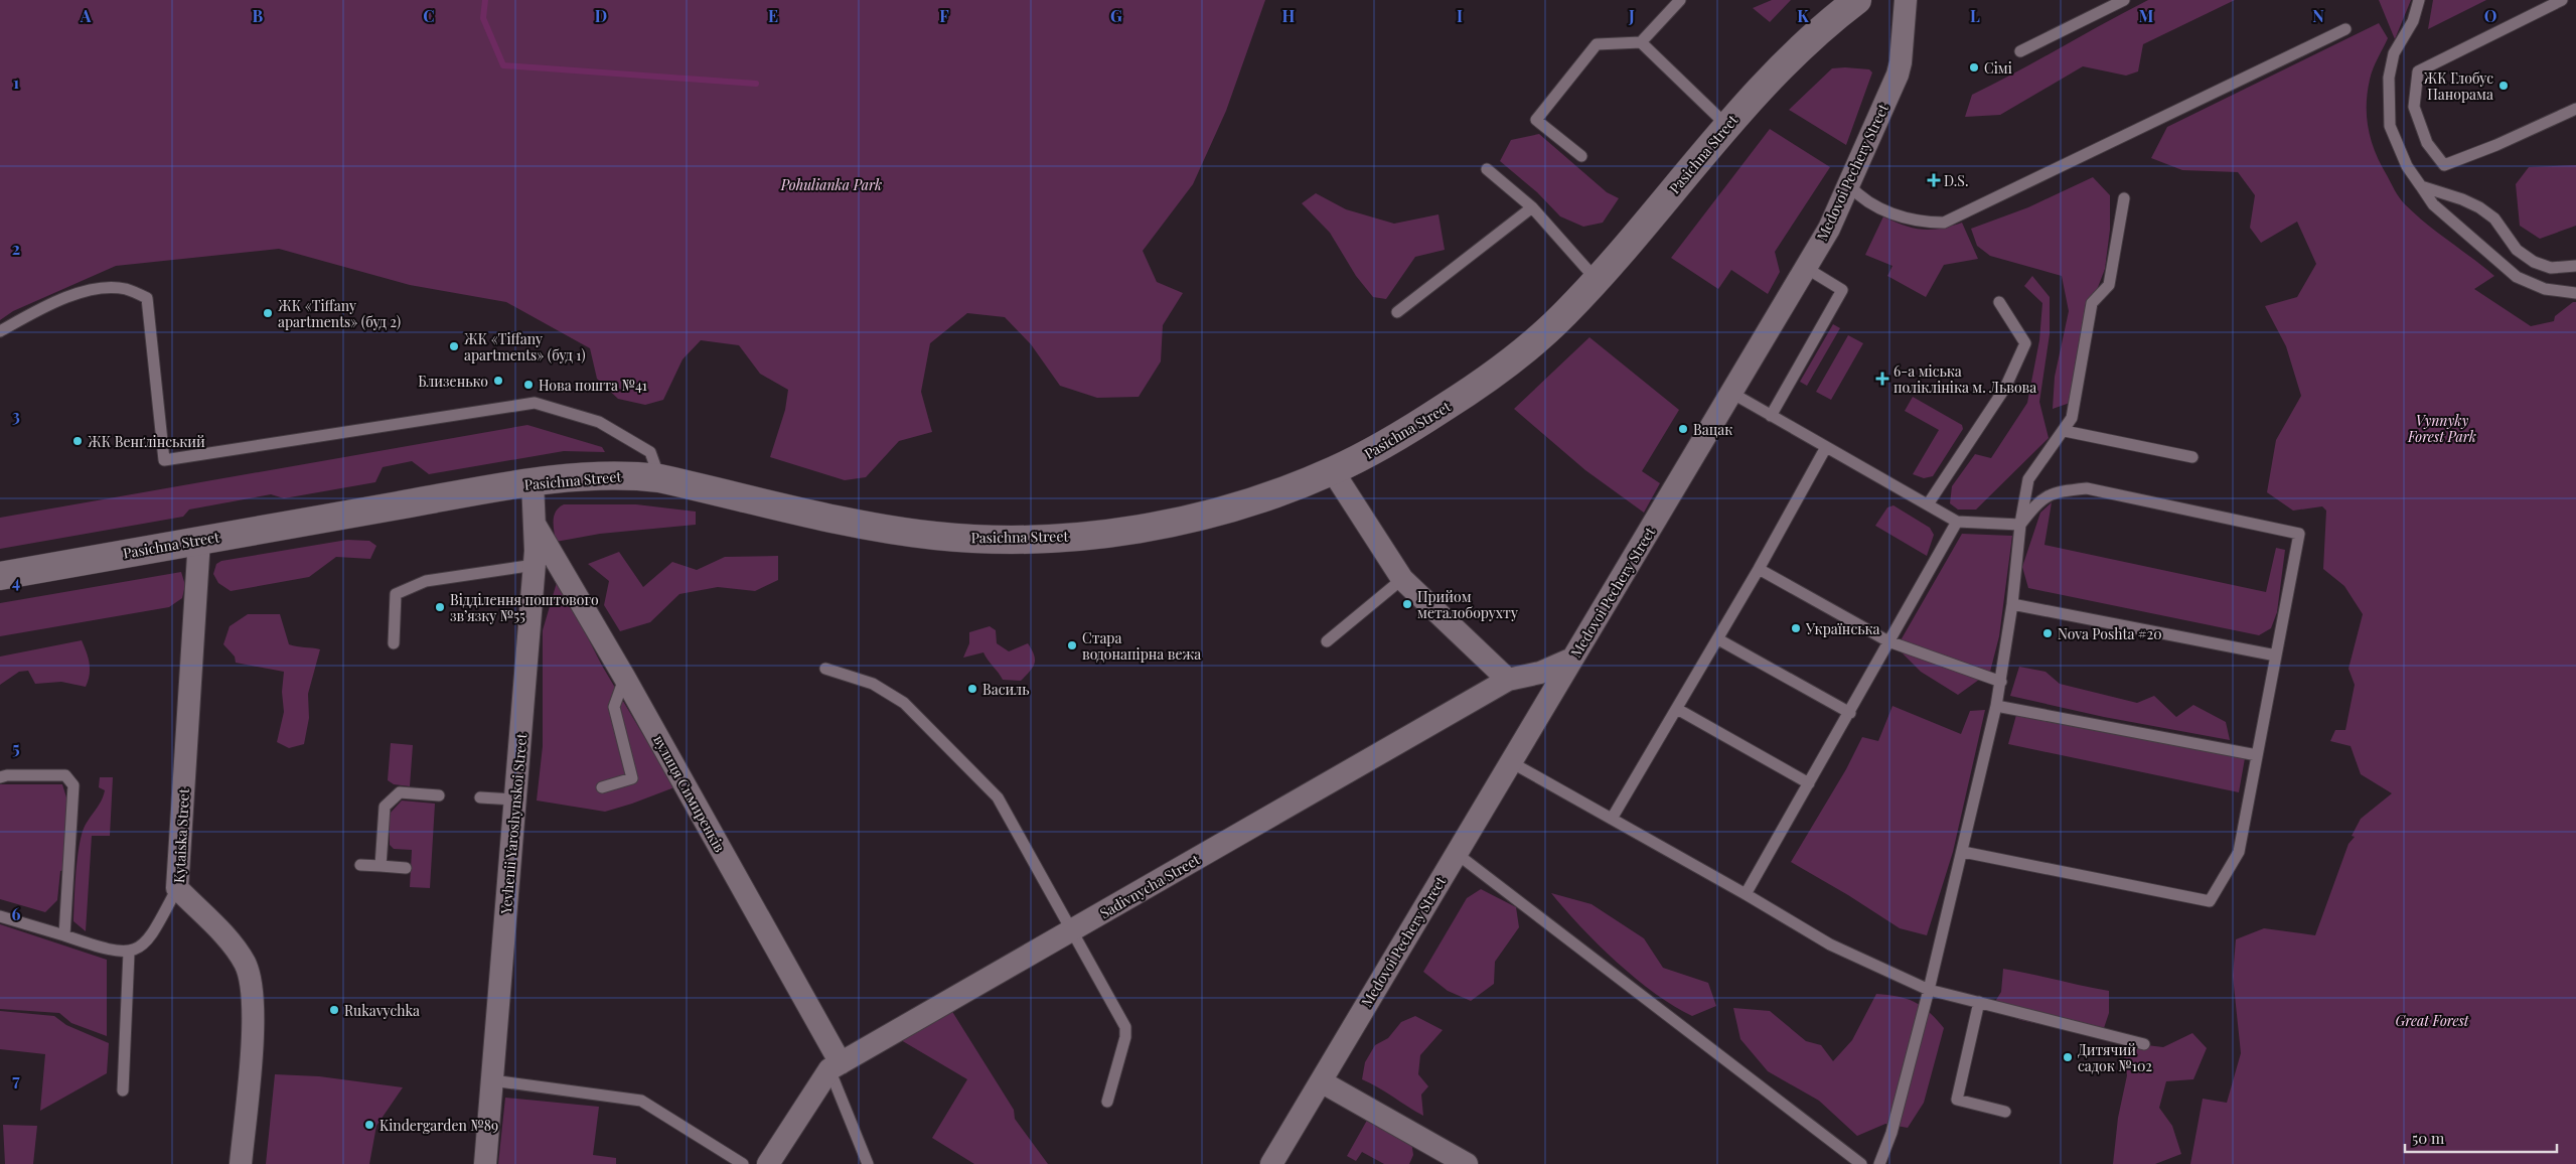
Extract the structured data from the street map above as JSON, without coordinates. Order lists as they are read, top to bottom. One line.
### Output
{"streets":{"main road":["Pasichna Street"],"street":["Medovoi Pechery Street","вулиця Симиренків","Yevhenii Yaroshynskoi Street","Kytaiska Street","Sadivnycha Street"]},"crossings":[["Pasichna Street","Yevhenii Yaroshynskoi Street"],["Pasichna Street","Kytaiska Street"],["Medovoi Pechery Street","Sadivnycha Street"],["вулиця Симиренків","Yevhenii Yaroshynskoi Street"],["вулиця Симиренків","Sadivnycha Street"]],"parks":["Pohulianka Park","Vynnyky Forest Park","Great Forest"],"places":{"other":["Сімі","ЖК Глобус Панорама","ЖК «Tiffany apartments» (буд 2)","ЖК «Tiffany apartments» (буд 1)","Близенько","Нова пошта №41","Вацак","ЖК Венґлінський","Прийом металоборухту","Відділення поштового зв’язку №55","Українська","Nova Poshta #20","Стара водонапірна вежа","Василь","Rukavychka","Дитячий садок №102","Kindergarden №89"],"health":["D.S.","6-а міська поліклініка м. Львова"]},"scale_bar":"50 m","grid":{"columns":["A","B","C","D","E","F","G","H","I","J","K","L","M","N","O"],"rows":["1","2","3","4","5","6","7"]}}
